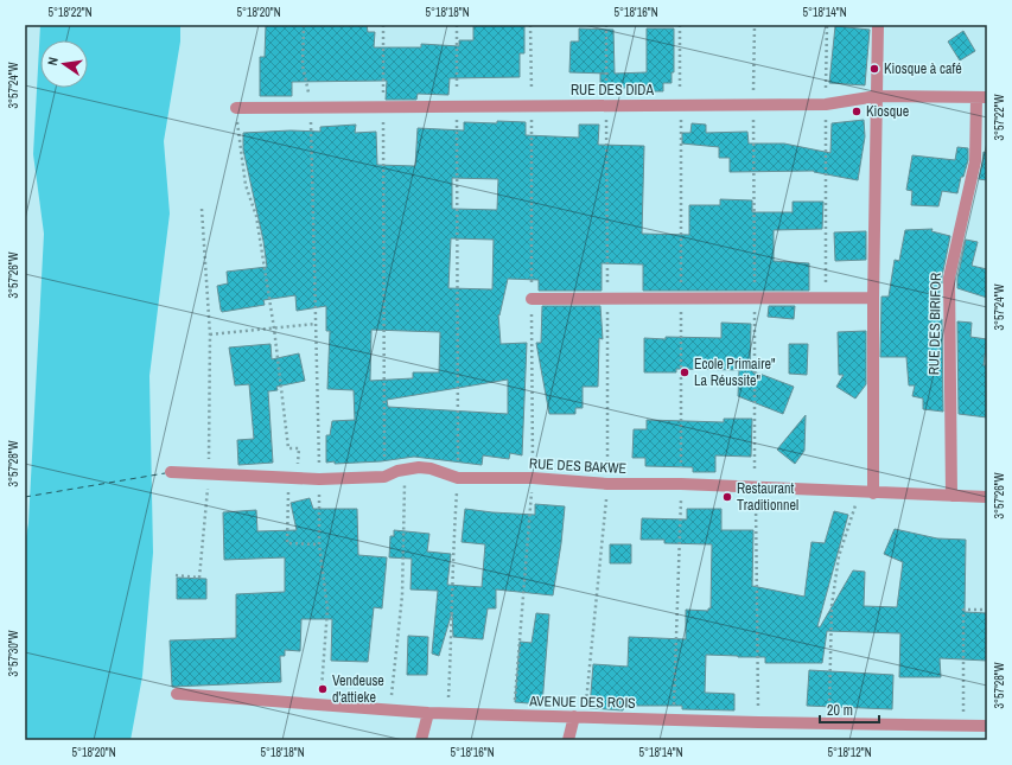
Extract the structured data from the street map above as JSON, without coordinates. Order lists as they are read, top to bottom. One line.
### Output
{"streets":{"street":["RUE DES DIDA","RUE DES BIRIFOR","RUE DES BAKWE","AVENUE DES ROIS"]},"crossings":[["RUE DES DIDA","RUE DES BIRIFOR"],["RUE DES BIRIFOR","RUE DES BAKWE"]],"places":["Kiosque à café","Kiosque","Ecole Primaire\" La Réussite\"","Restaurant Traditionnel","Vendeuse d'attieke"],"scale_bar":"20 m","north":"left","coordinates":["5°18'22\"N","5°18'20\"N","5°18'18\"N","5°18'16\"N","5°18'14\"N","3°57'24\"W","3°57'22\"W","3°57'26\"W","3°57'28\"W","3°57'30\"W","5°18'12\"N"]}
